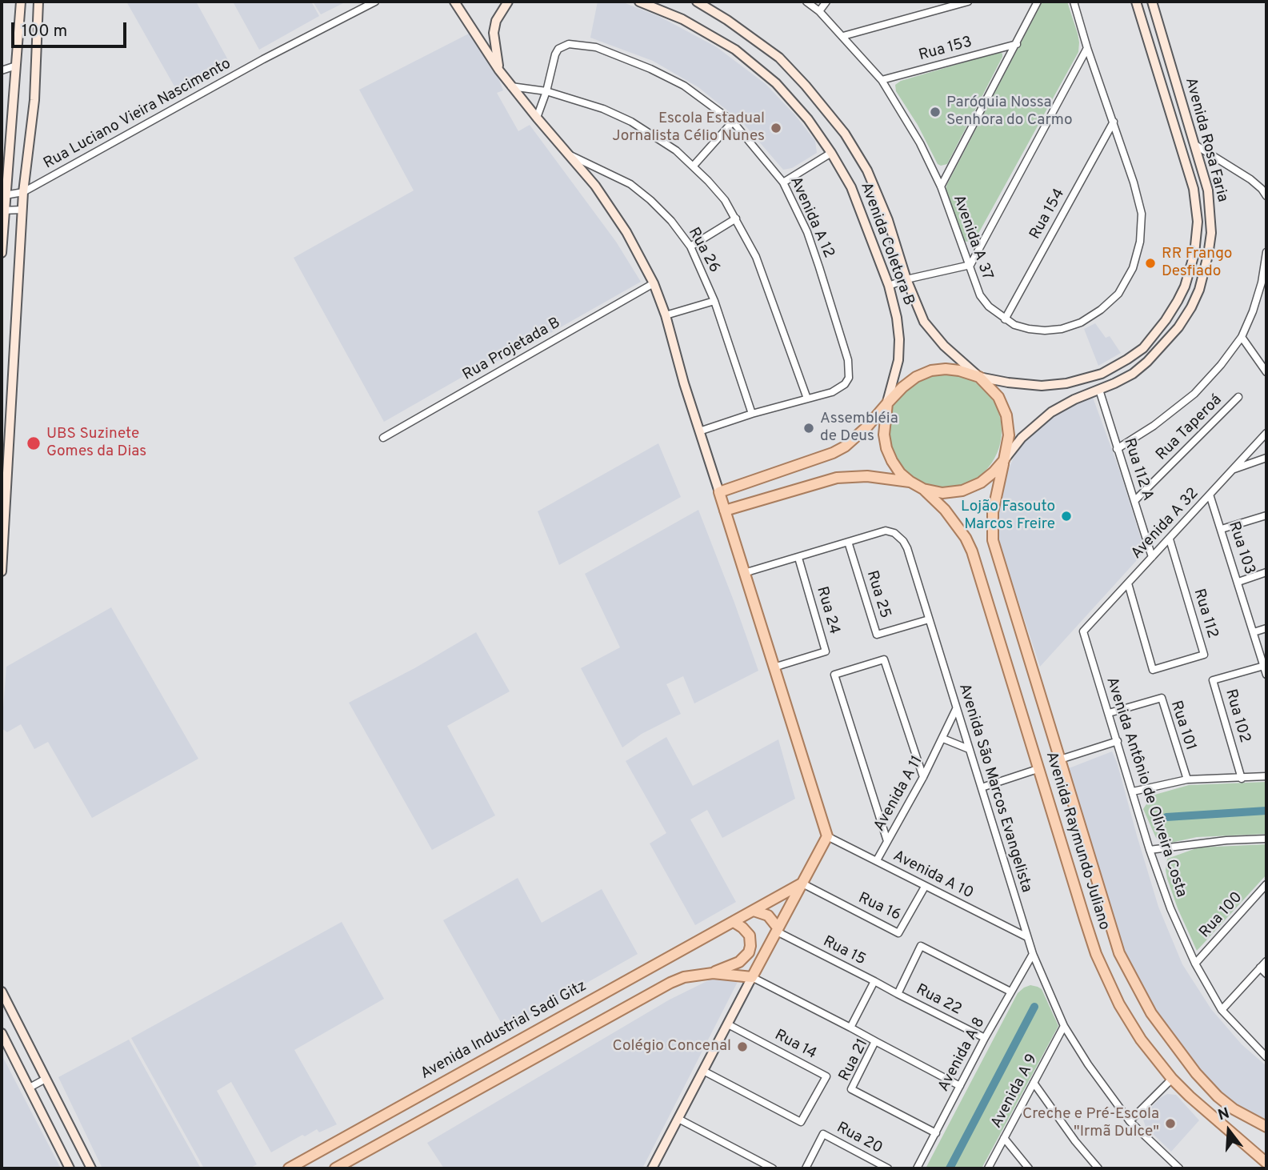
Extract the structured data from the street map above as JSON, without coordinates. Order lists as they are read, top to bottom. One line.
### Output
{"streets":{"main road":["Avenida Coletora B","Avenida Raymundo Juliano","Avenida Industrial Sadi Gitz"],"street":["Rua 153","Rua Luciano Vieira Nascimento","Avenida Rosa Faria","Rua 154","Avenida A 12","Avenida A 37","Rua 26","Rua Projetada B","Rua Taperoá","Rua 112 A","Avenida A 32","Rua 103","Rua 25","Rua 24","Rua 112","Rua 102","Rua 101","Avenida Antônio de Oliveira Costa","Avenida São Marcos Evangelista","Avenida A 11","Avenida A 10","Rua 16","Rua 100","Rua 15","Rua 22","Rua 14","Avenida A 8","Rua 21","Avenida A 9","Rua 20"]},"crossings":[["Rua 153","Avenida A 37"],["Avenida Rosa Faria","Avenida Coletora B"],["Avenida Rosa Faria","Rua 112 A"],["Avenida Rosa Faria","Avenida Raymundo Juliano"],["Rua 154","Avenida A 37"],["Avenida A 12","Rua 26"],["Avenida Coletora B","Avenida Raymundo Juliano"],["Rua Taperoá","Rua 112 A"],["Rua 112 A","Avenida A 32"],["Avenida A 32","Rua 103"],["Avenida A 32","Rua 112"],["Avenida A 32","Avenida Antônio de Oliveira Costa"],["Rua 103","Rua 102"],["Rua 25","Avenida São Marcos Evangelista"],["Rua 24","Avenida São Marcos Evangelista"],["Rua 101","Avenida Antônio de Oliveira Costa"],["Avenida Antônio de Oliveira Costa","Rua 100"],["Avenida São Marcos Evangelista","Avenida A 11"],["Avenida São Marcos Evangelista","Avenida A 10"],["Avenida São Marcos Evangelista","Avenida A 8"],["Avenida São Marcos Evangelista","Avenida A 9"],["Avenida A 11","Avenida A 10"],["Avenida A 10","Rua 16"],["Rua 16","Avenida Industrial Sadi Gitz"],["Rua 22","Avenida A 8"],["Avenida A 8","Rua 21"]],"places":["Paróquia Nossa Senhora do Carmo","Escola Estadual Jornalista Célio Nunes","RR Frango Desfiado","Assembléia de Deus","UBS Suzinete Gomes da Dias","Lojão Fasouto Marcos Freire","Colégio Concenal","Creche e Pré-Escola \"Irmã Dulce\""],"scale_bar":"100 m","north":"top"}
